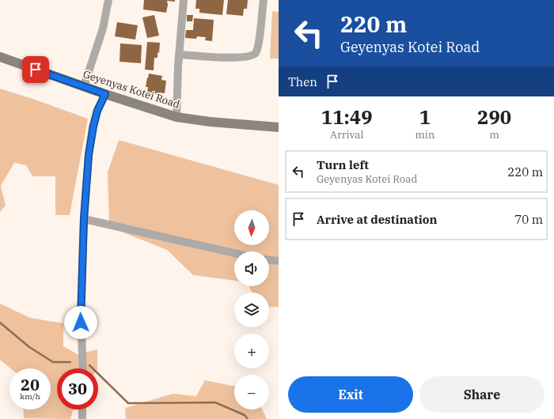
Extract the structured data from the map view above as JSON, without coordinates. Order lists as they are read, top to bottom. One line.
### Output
{"streets":{"street":["Geyenyas Kotei Road"]},"north":"bottom","page":{"turn":["220 m","Geyenyas Kotei Road"],"then":"Then","eta":["11:49","Arrival","1","min","290","m"],"list":[{"name":"Turn left","note":"Geyenyas Kotei Road","value":"220 m"},{"name":"Arrive at destination","value":"70 m"}],"map_buttons":["+","−"],"speed":"20 km/h","limit":"30","buttons":["Exit","Share"]}}
